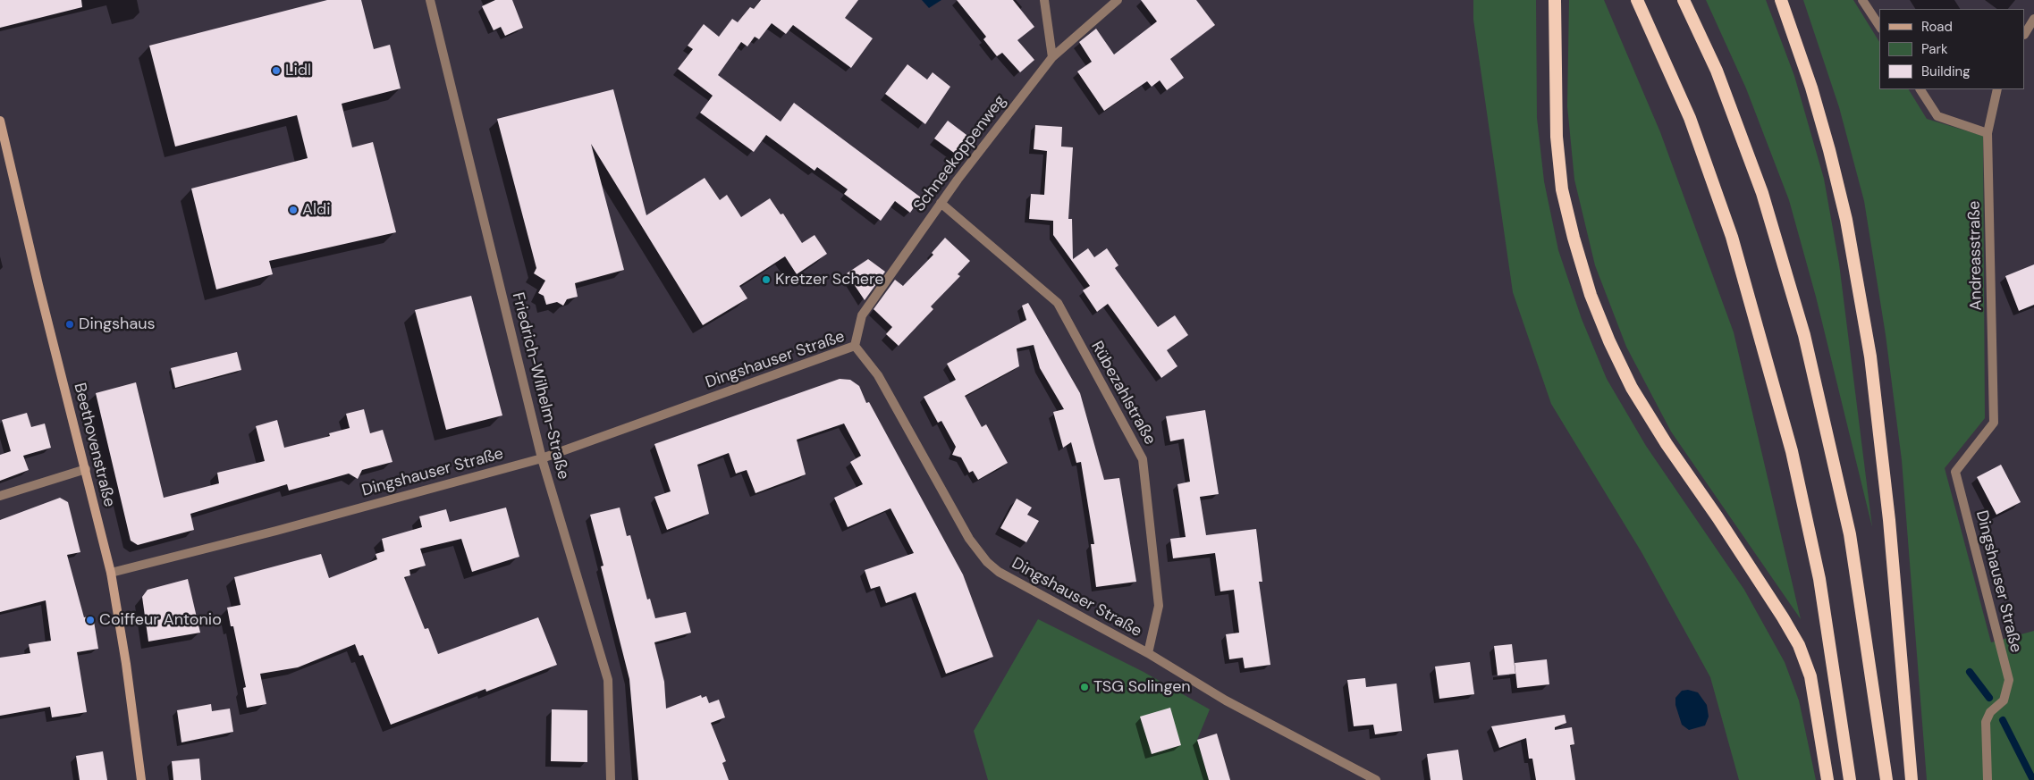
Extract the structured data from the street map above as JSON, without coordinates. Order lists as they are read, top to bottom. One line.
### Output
{"streets":{"main road":["Beethovenstraße"],"street":["Schneekoppenweg","Andreasstraße","Dingshauser Straße","Friedrich-Wilhelm-Straße","Rübezahlstraße"]},"crossings":[["Schneekoppenweg","Dingshauser Straße"],["Schneekoppenweg","Rübezahlstraße"],["Andreasstraße","Dingshauser Straße"],["Dingshauser Straße","Friedrich-Wilhelm-Straße"],["Dingshauser Straße","Rübezahlstraße"],["Dingshauser Straße","Beethovenstraße"]],"places":["Lidl","Aldi","Kretzer Schere","Dingshaus","Coiffeur Antonio","TSG Solingen"],"legend":["Road","Park","Building"]}
